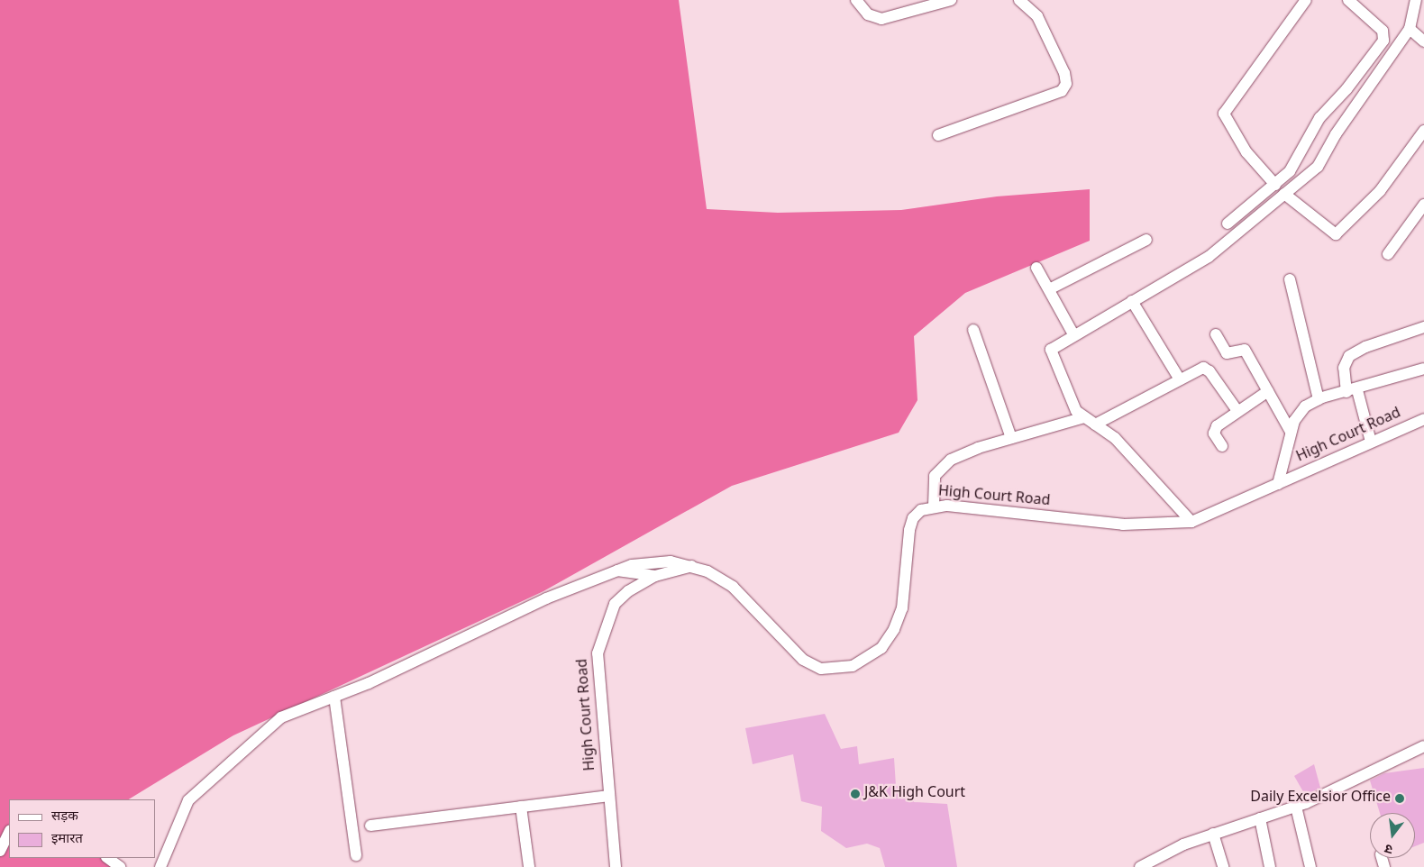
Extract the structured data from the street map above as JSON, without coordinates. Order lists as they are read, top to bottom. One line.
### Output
{"streets":{"street":["High Court Road"]},"places":["J&K High Court","Daily Excelsior Office"],"legend":["सड़क","इमारत"],"north":"bottom"}
